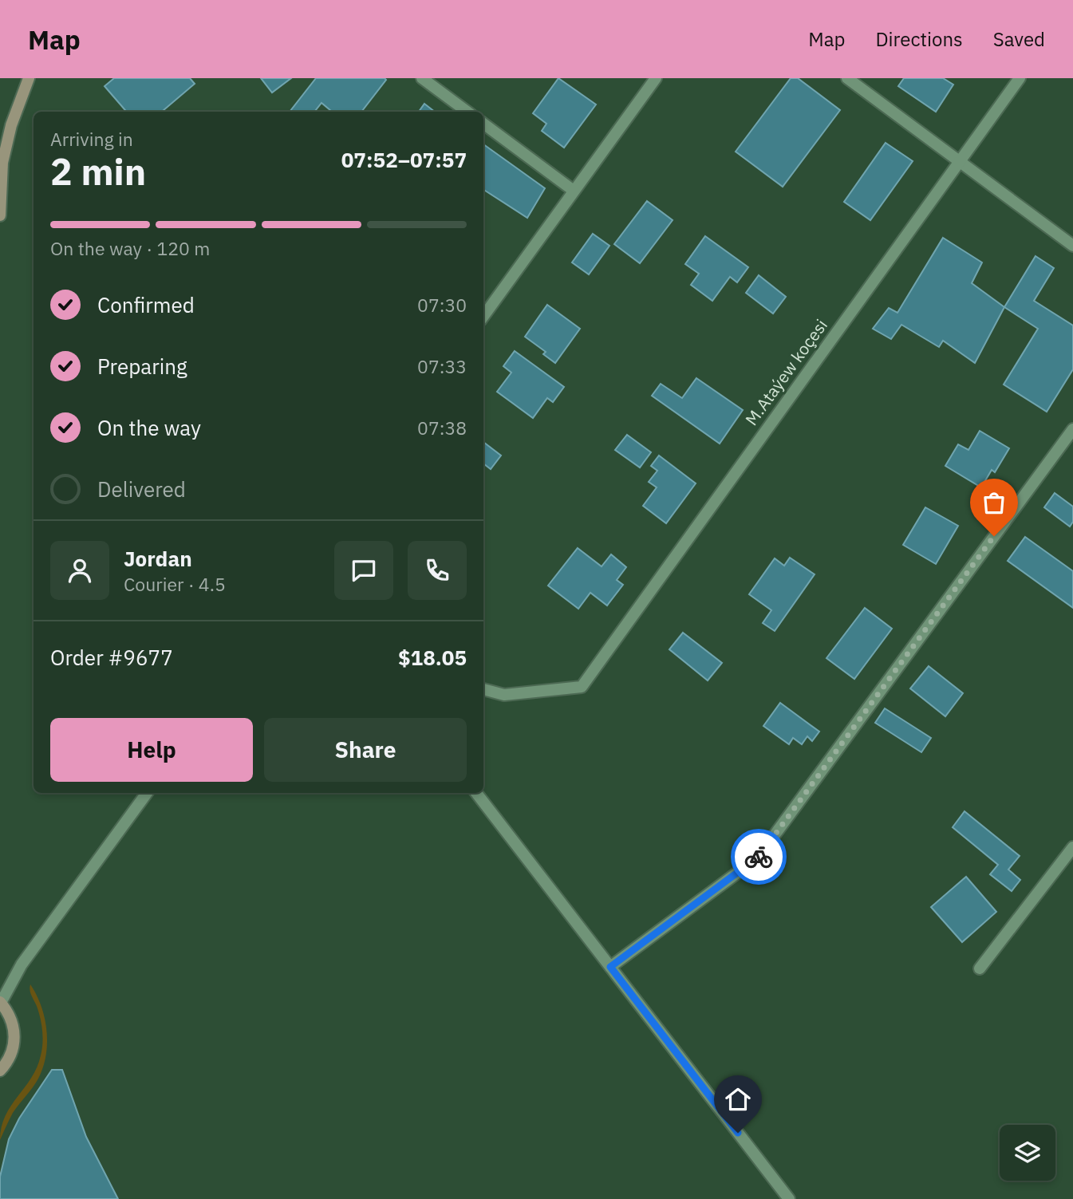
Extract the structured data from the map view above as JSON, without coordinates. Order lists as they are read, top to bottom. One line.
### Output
{"streets":{"street":["M.Ataýew koçesi"]},"page":{"header":"Map","nav":["Map","Directions","Saved"],"heading":["2 min","Arriving in","07:52–07:57"],"panel":["Jordan","Courier · 4.5","Order #9677","$18.05"],"bar":"On the way · 120 m","list":[["Confirmed","07:30"],["Preparing","07:33"],["On the way","07:38"],"Delivered"],"buttons":["Help","Share"]}}
